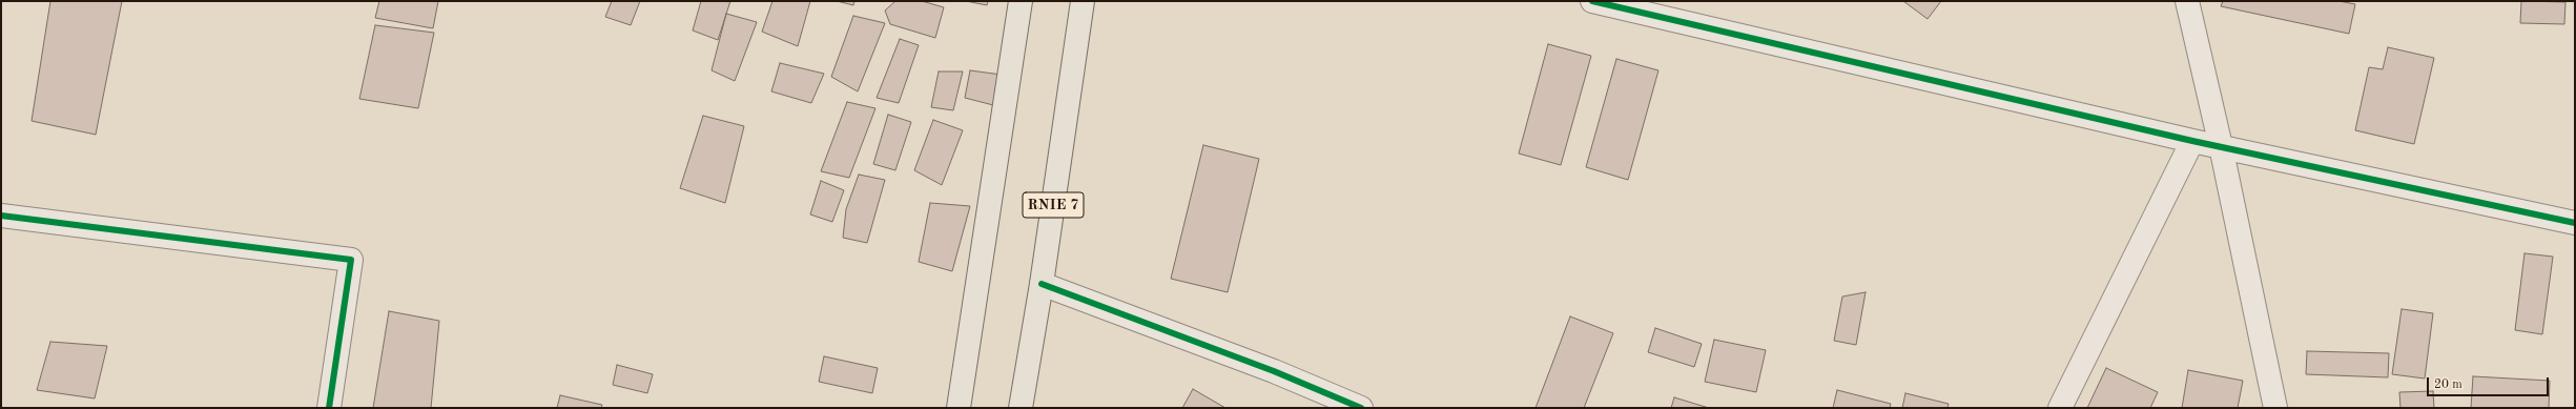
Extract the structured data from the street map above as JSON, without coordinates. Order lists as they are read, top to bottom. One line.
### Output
{"streets":{"main road":["RNIE 7"]},"scale_bar":"20 m"}
